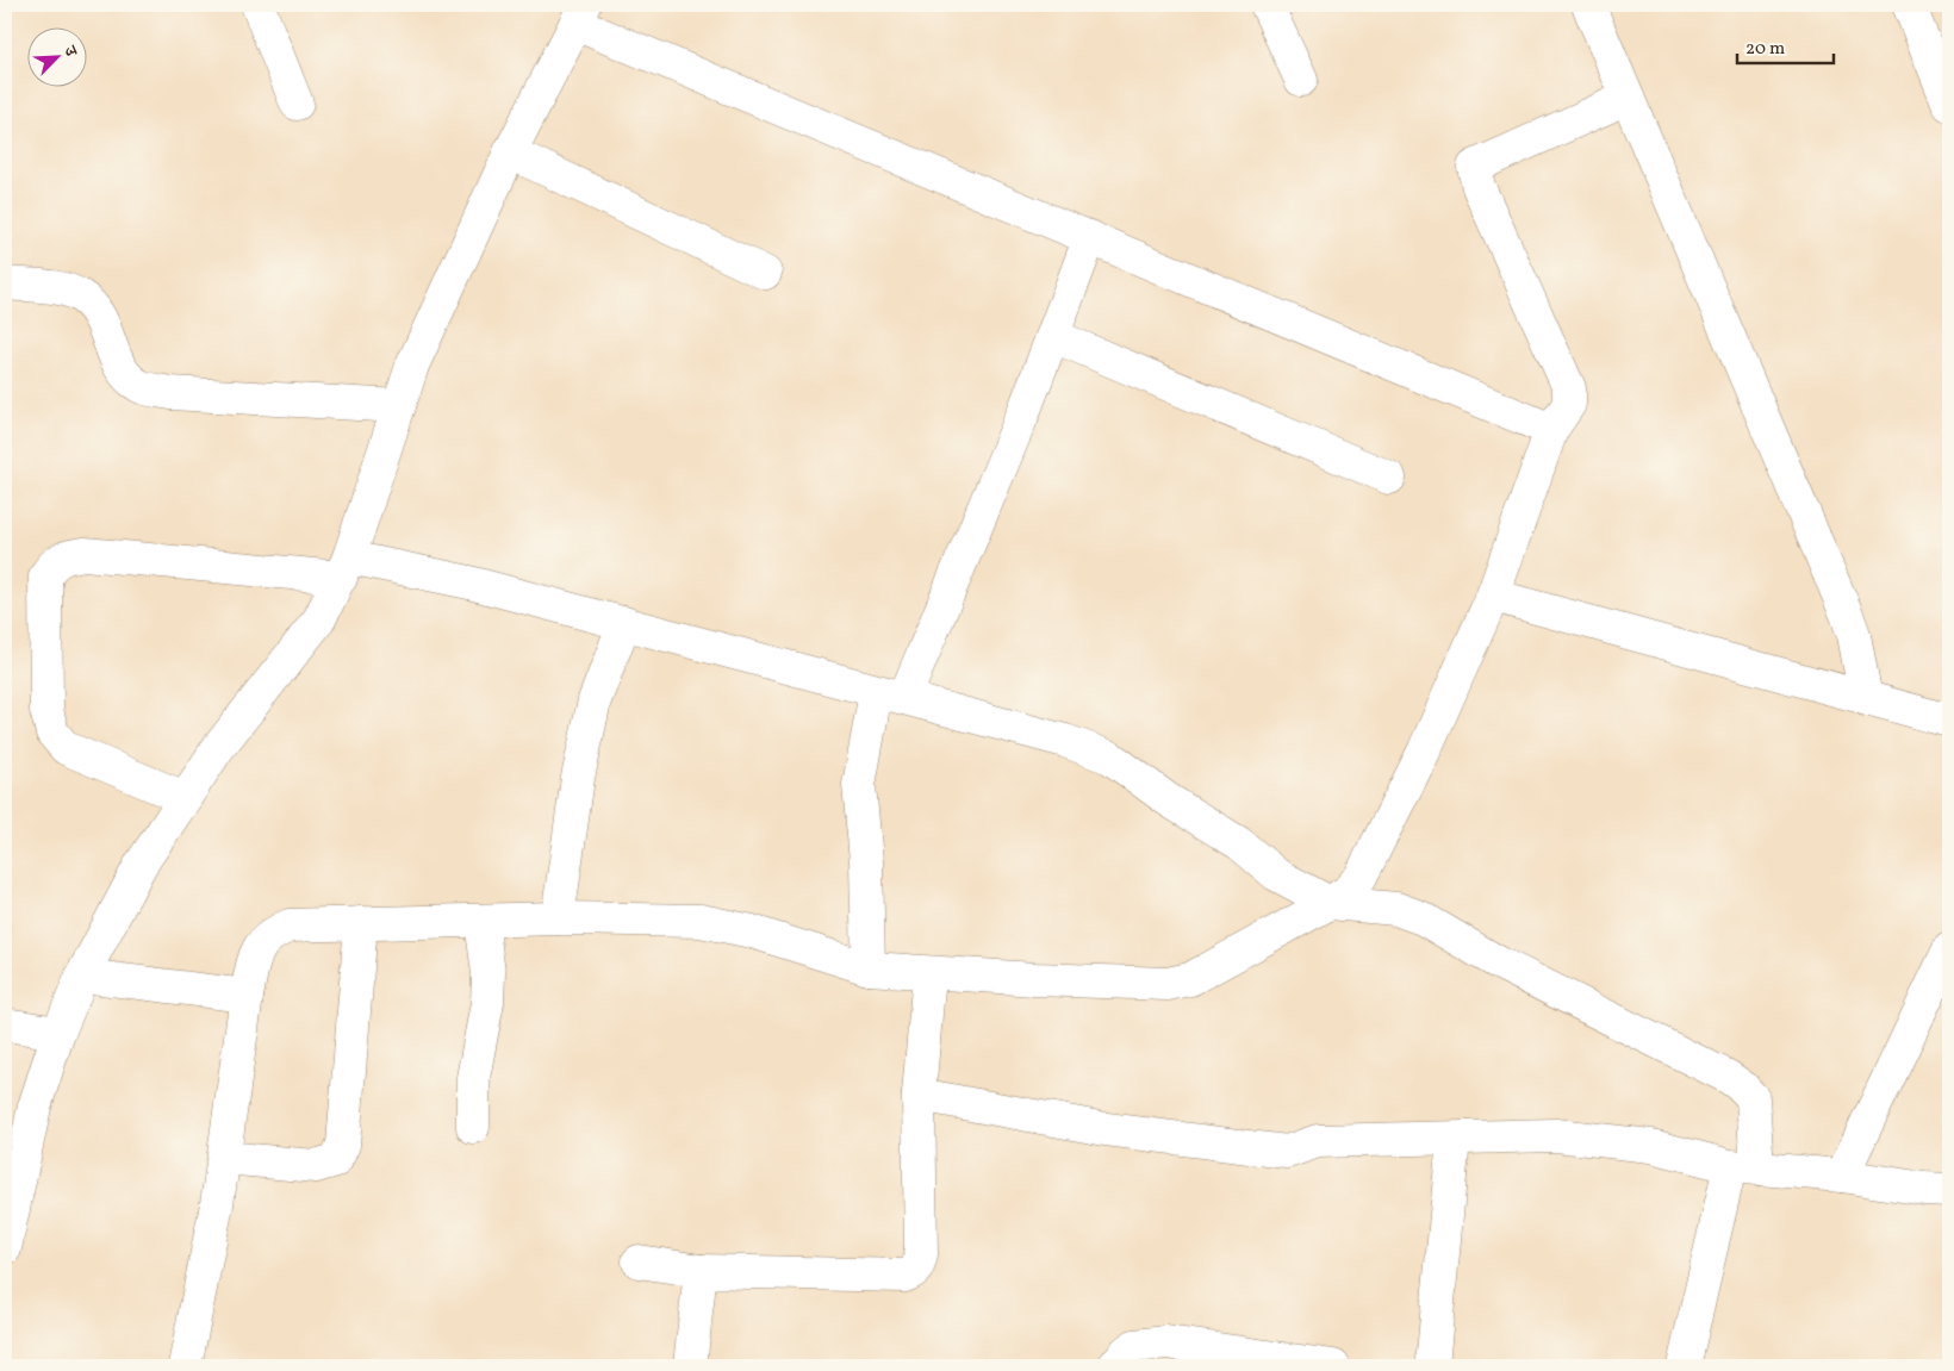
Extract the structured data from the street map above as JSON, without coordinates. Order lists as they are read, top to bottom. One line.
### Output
{"scale_bar":"20 m","north":"top right"}
